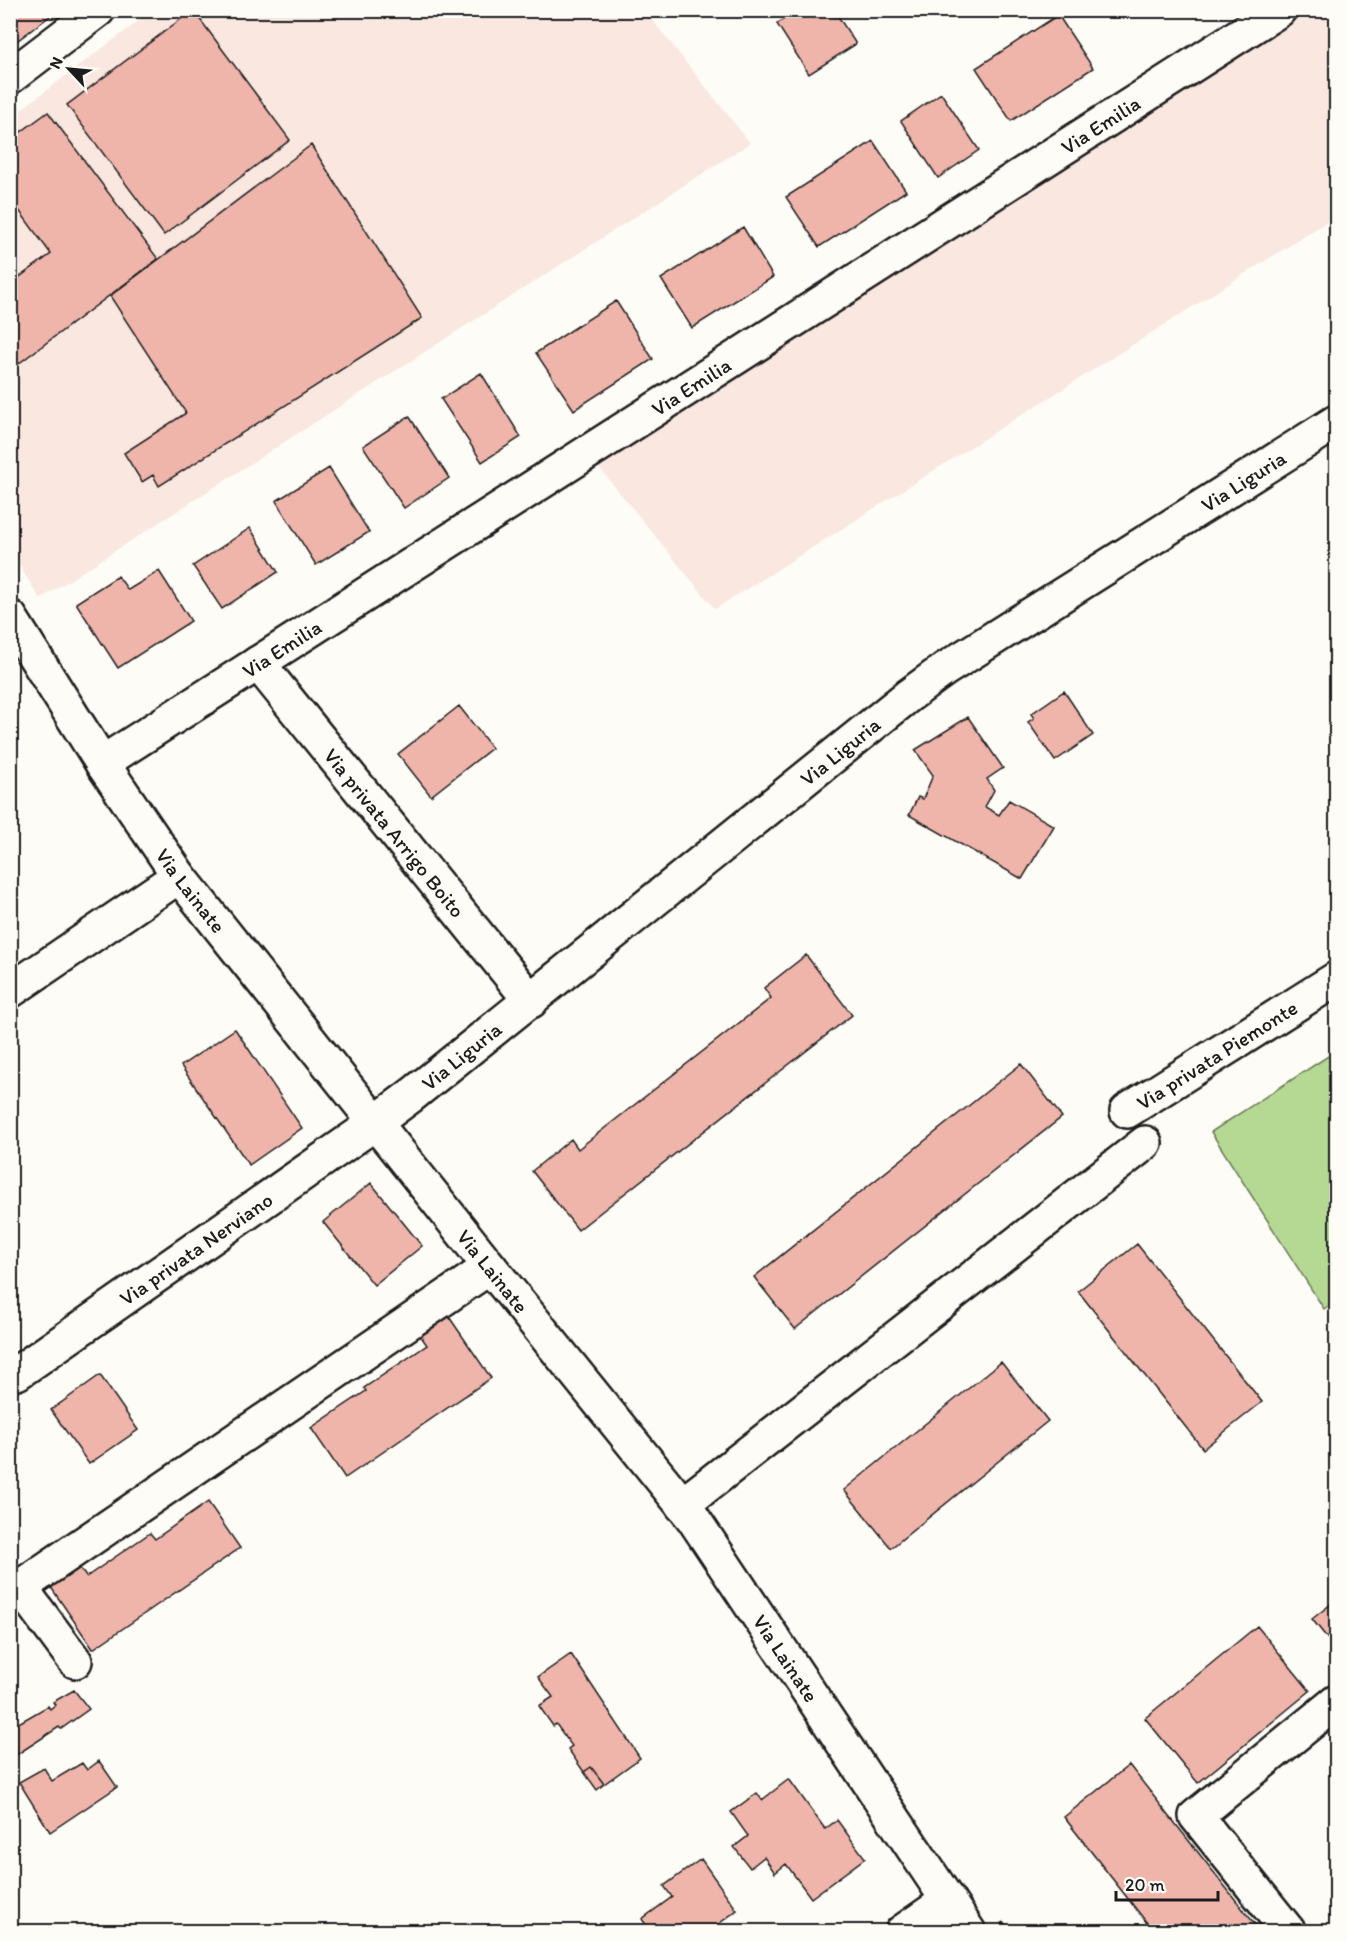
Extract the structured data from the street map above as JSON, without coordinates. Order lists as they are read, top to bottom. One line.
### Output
{"streets":{"street":["Via Emilia","Via Liguria","Via privata Arrigo Boito","Via Lainate","Via privata Piemonte","Via privata Nerviano"]},"crossings":[["Via Emilia","Via privata Arrigo Boito"],["Via Emilia","Via Lainate"],["Via Liguria","Via privata Arrigo Boito"],["Via Liguria","Via Lainate"],["Via Liguria","Via privata Nerviano"],["Via Lainate","Via privata Nerviano"]],"scale_bar":"20 m","north":"top left"}
